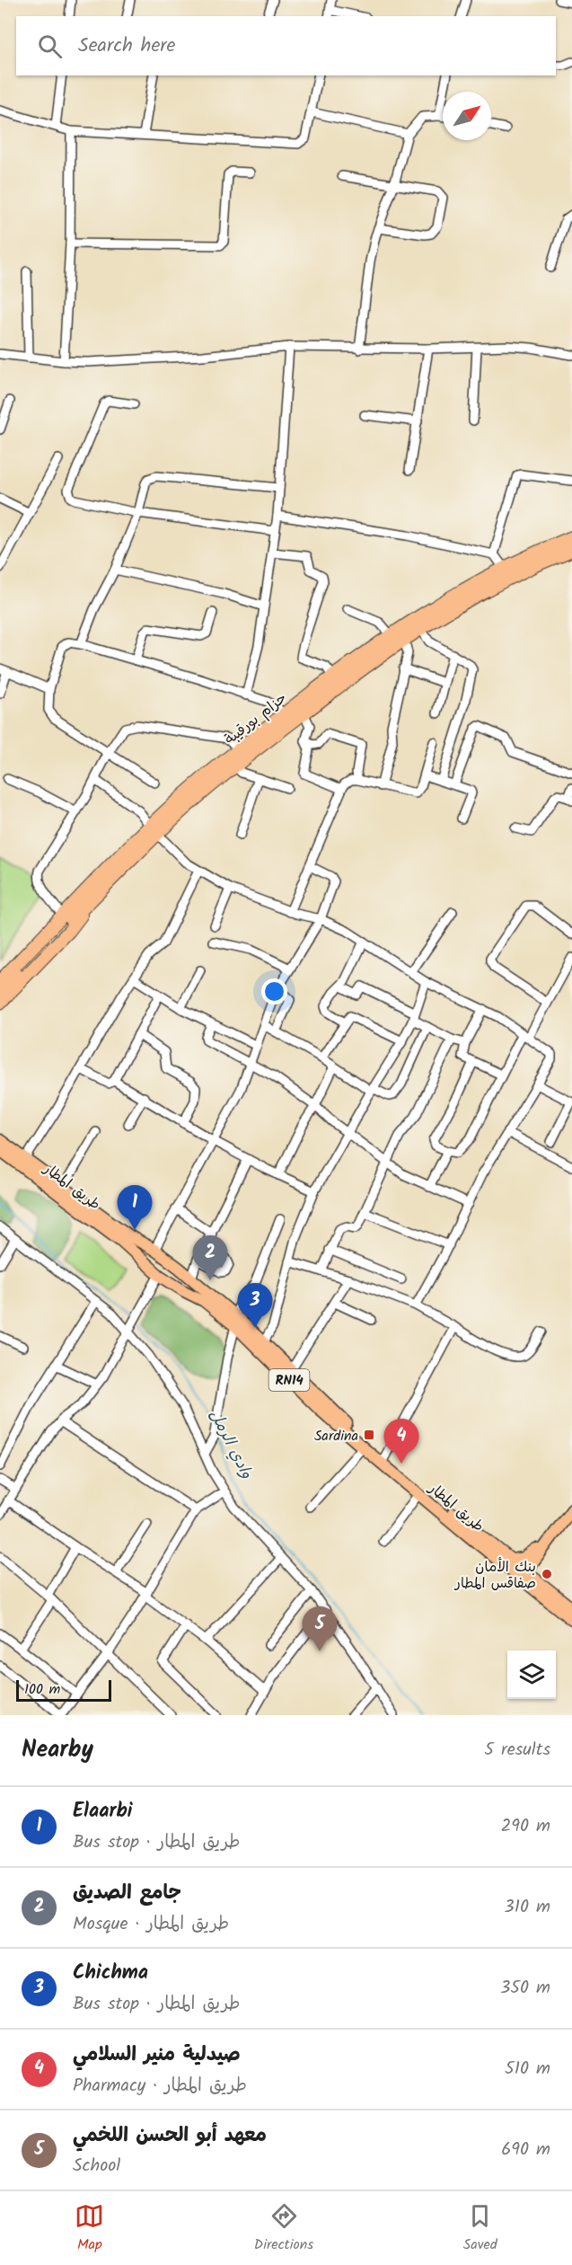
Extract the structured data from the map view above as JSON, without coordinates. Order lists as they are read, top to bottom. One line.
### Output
{"streets":{"highway":["حزام بورقيبة"],"main road":["طريق المطار","RN14"]},"water":["وادي الرمل"],"places":{"transit":["Sardina"],"other":["بنك الأمان صفاقس المطار"]},"scale_bar":"100 m","north":"top right","page":{"search":"Search here","pins":["1","2","3","4","5"],"scale":"100 m","heading":["Nearby","5 results"],"list":[{"mark":"1","name":"Elaarbi","note":"Bus stop · طريق المطار","value":"290 m"},{"mark":"2","name":"جامع الصديق","note":"Mosque · طريق المطار","value":"310 m"},{"mark":"3","name":"Chichma","note":"Bus stop · طريق المطار","value":"350 m"},{"mark":"4","name":"صيدلية منير السلامي","note":"Pharmacy · طريق المطار","value":"510 m"},{"mark":"5","name":"معهد أبو الحسن اللخمي","note":"School","value":"690 m"}],"nav":["Map","Directions","Saved"]}}
